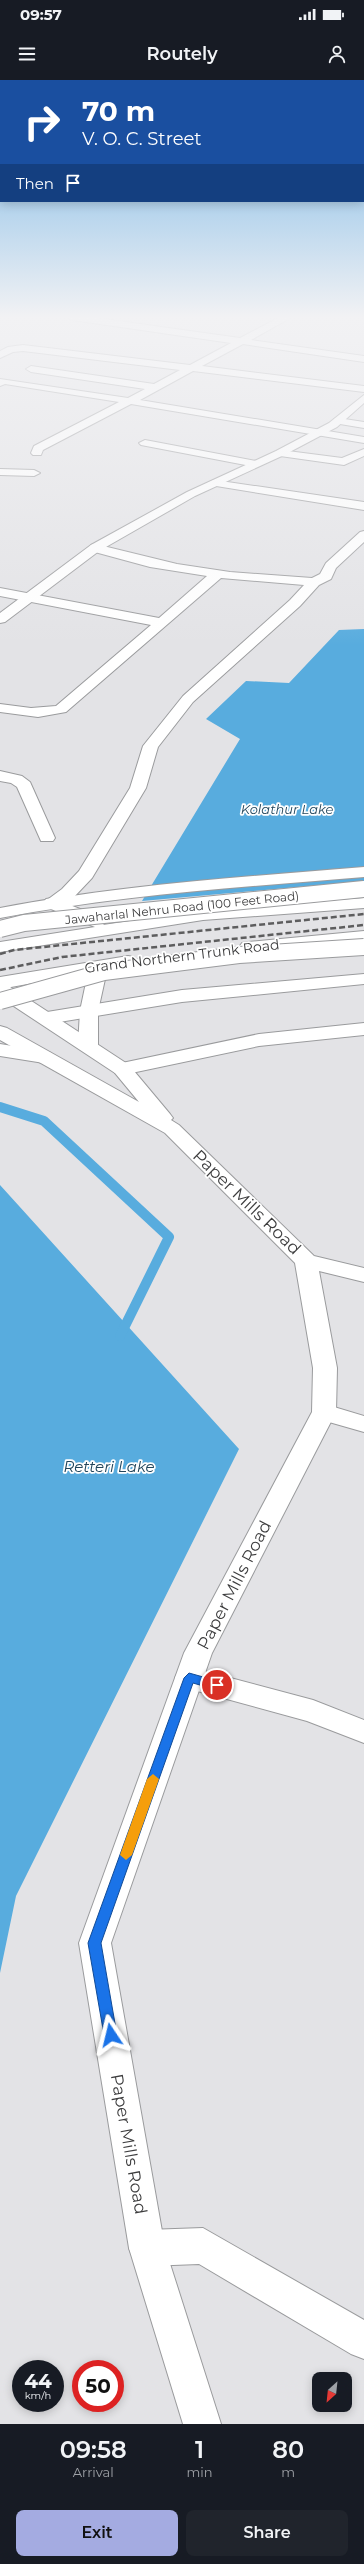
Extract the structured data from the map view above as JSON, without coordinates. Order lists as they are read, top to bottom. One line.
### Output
{"streets":{"street":["Jawaharlal Nehru Road (100 Feet Road)","Grand Northern Trunk Road","Paper Mills Road"]},"water":["Kolathur Lake","Retteri Lake"],"north":"bottom left","page":{"status":"09:57","header":"Routely","turn":["70 m","V. O. C. Street"],"then":"Then","speed":"44 km/h","limit":"50","eta":["09:58","Arrival","1","min","80","m"],"buttons":["Exit","Share"]}}
